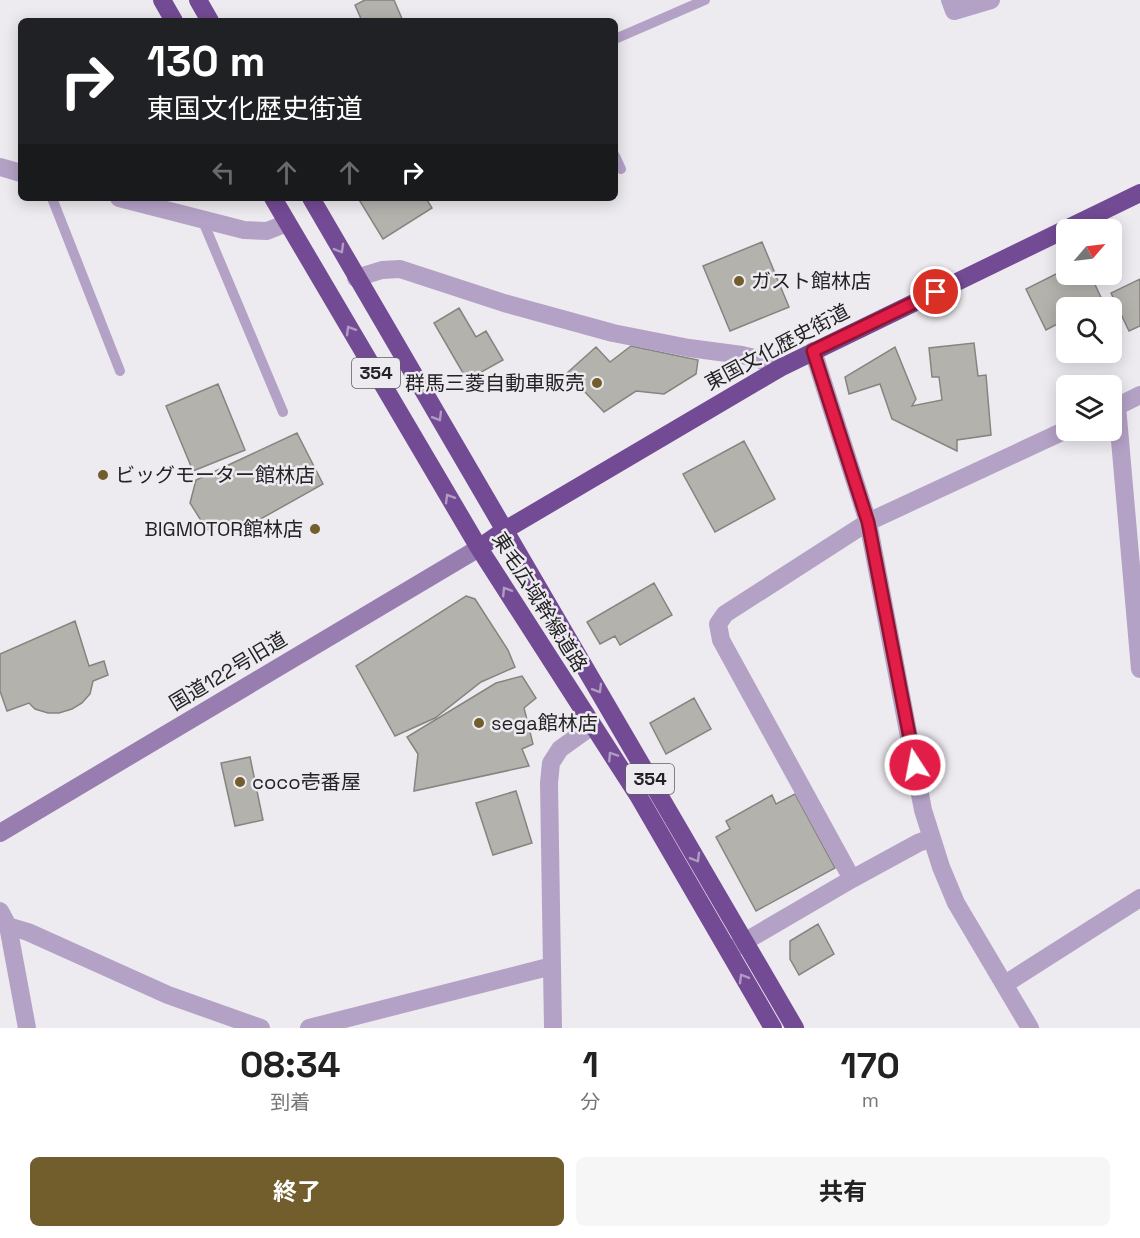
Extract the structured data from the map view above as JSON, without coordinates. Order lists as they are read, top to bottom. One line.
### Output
{"streets":{"highway":["東国文化歴史街道","354","東毛広域幹線道路"],"street":["国道122号旧道"]},"crossings":[["東国文化歴史街道","東毛広域幹線道路"],["東国文化歴史街道","国道122号旧道"],["東毛広域幹線道路","国道122号旧道"]],"places":["ガスト館林店","群馬三菱自動車販売","ビッグモーター館林店","BIGMOTOR館林店","sega館林店","coco壱番屋"],"north":"top right","page":{"turn":["130 m","東国文化歴史街道"],"eta":["08:34","到着","1","分","170","m"],"buttons":["終了","共有"]}}
